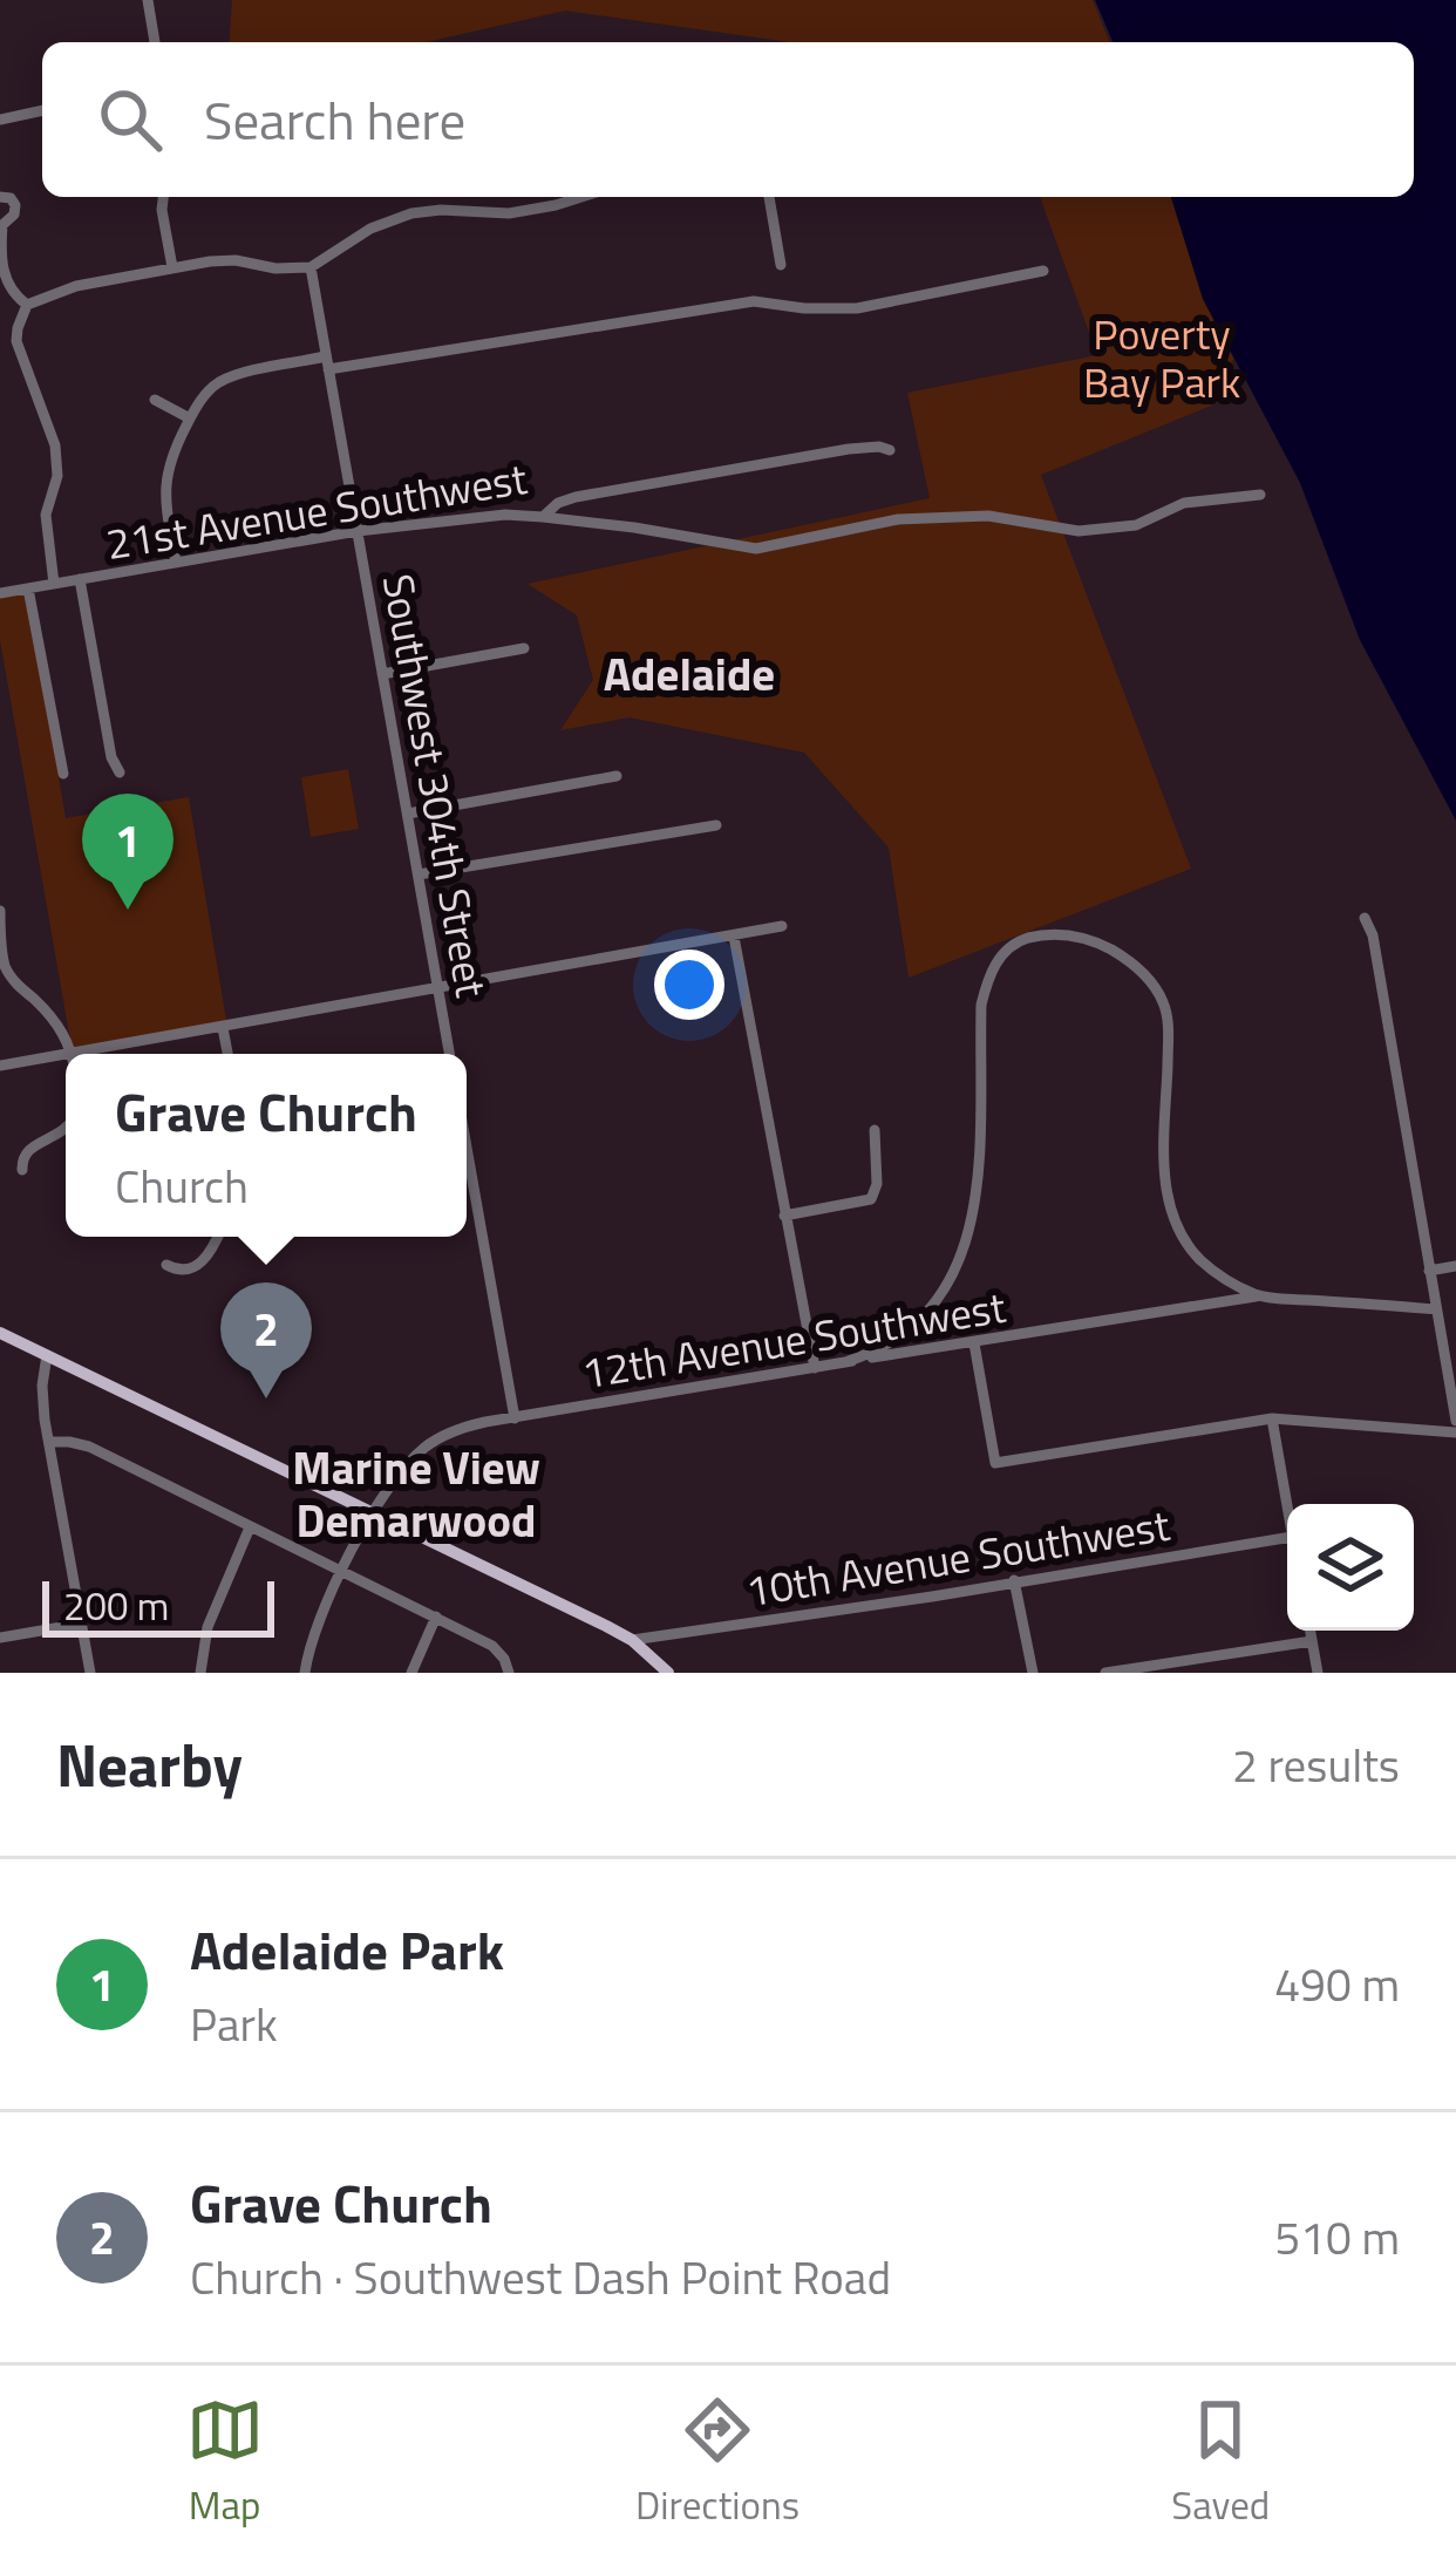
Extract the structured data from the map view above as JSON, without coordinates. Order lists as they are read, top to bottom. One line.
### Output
{"streets":{"street":["21st Avenue Southwest","Southwest 304th Street","12th Avenue Southwest","10th Avenue Southwest"]},"crossings":[["21st Avenue Southwest","Southwest 304th Street"]],"districts":["Adelaide","Marine View Demarwood"],"parks":["Poverty Bay Park"],"scale_bar":"200 m","page":{"search":"Search here","pins":["1","2"],"popup":["Grave Church","Church"],"scale":"200 m","heading":["Nearby","2 results"],"list":[{"mark":"1","name":"Adelaide Park","note":"Park","value":"490 m"},{"mark":"2","name":"Grave Church","note":"Church · Southwest Dash Point Road","value":"510 m"}],"nav":["Map","Directions","Saved"]}}
